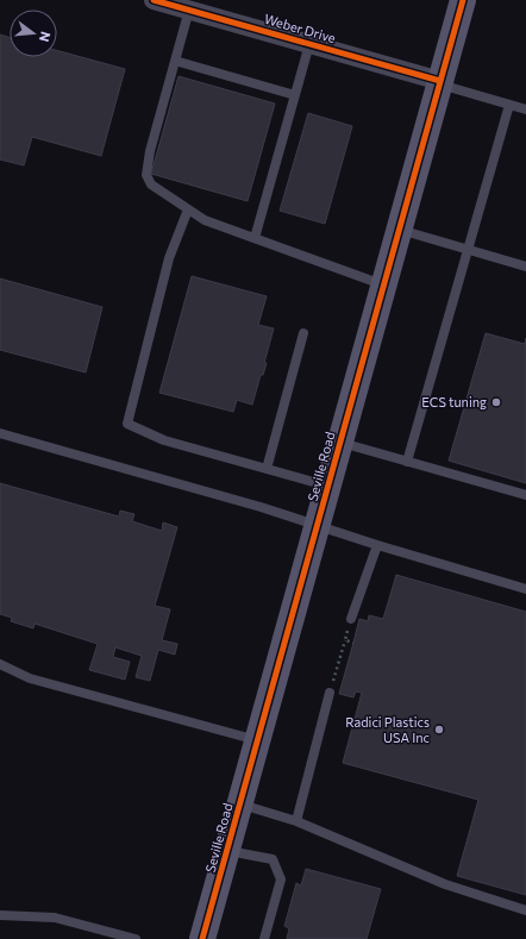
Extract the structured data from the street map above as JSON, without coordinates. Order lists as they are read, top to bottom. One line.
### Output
{"streets":{"street":["Weber Drive","Seville Road"]},"crossings":[["Weber Drive","Seville Road"]],"places":["ECS tuning","Radici Plastics USA Inc"],"north":"right"}
